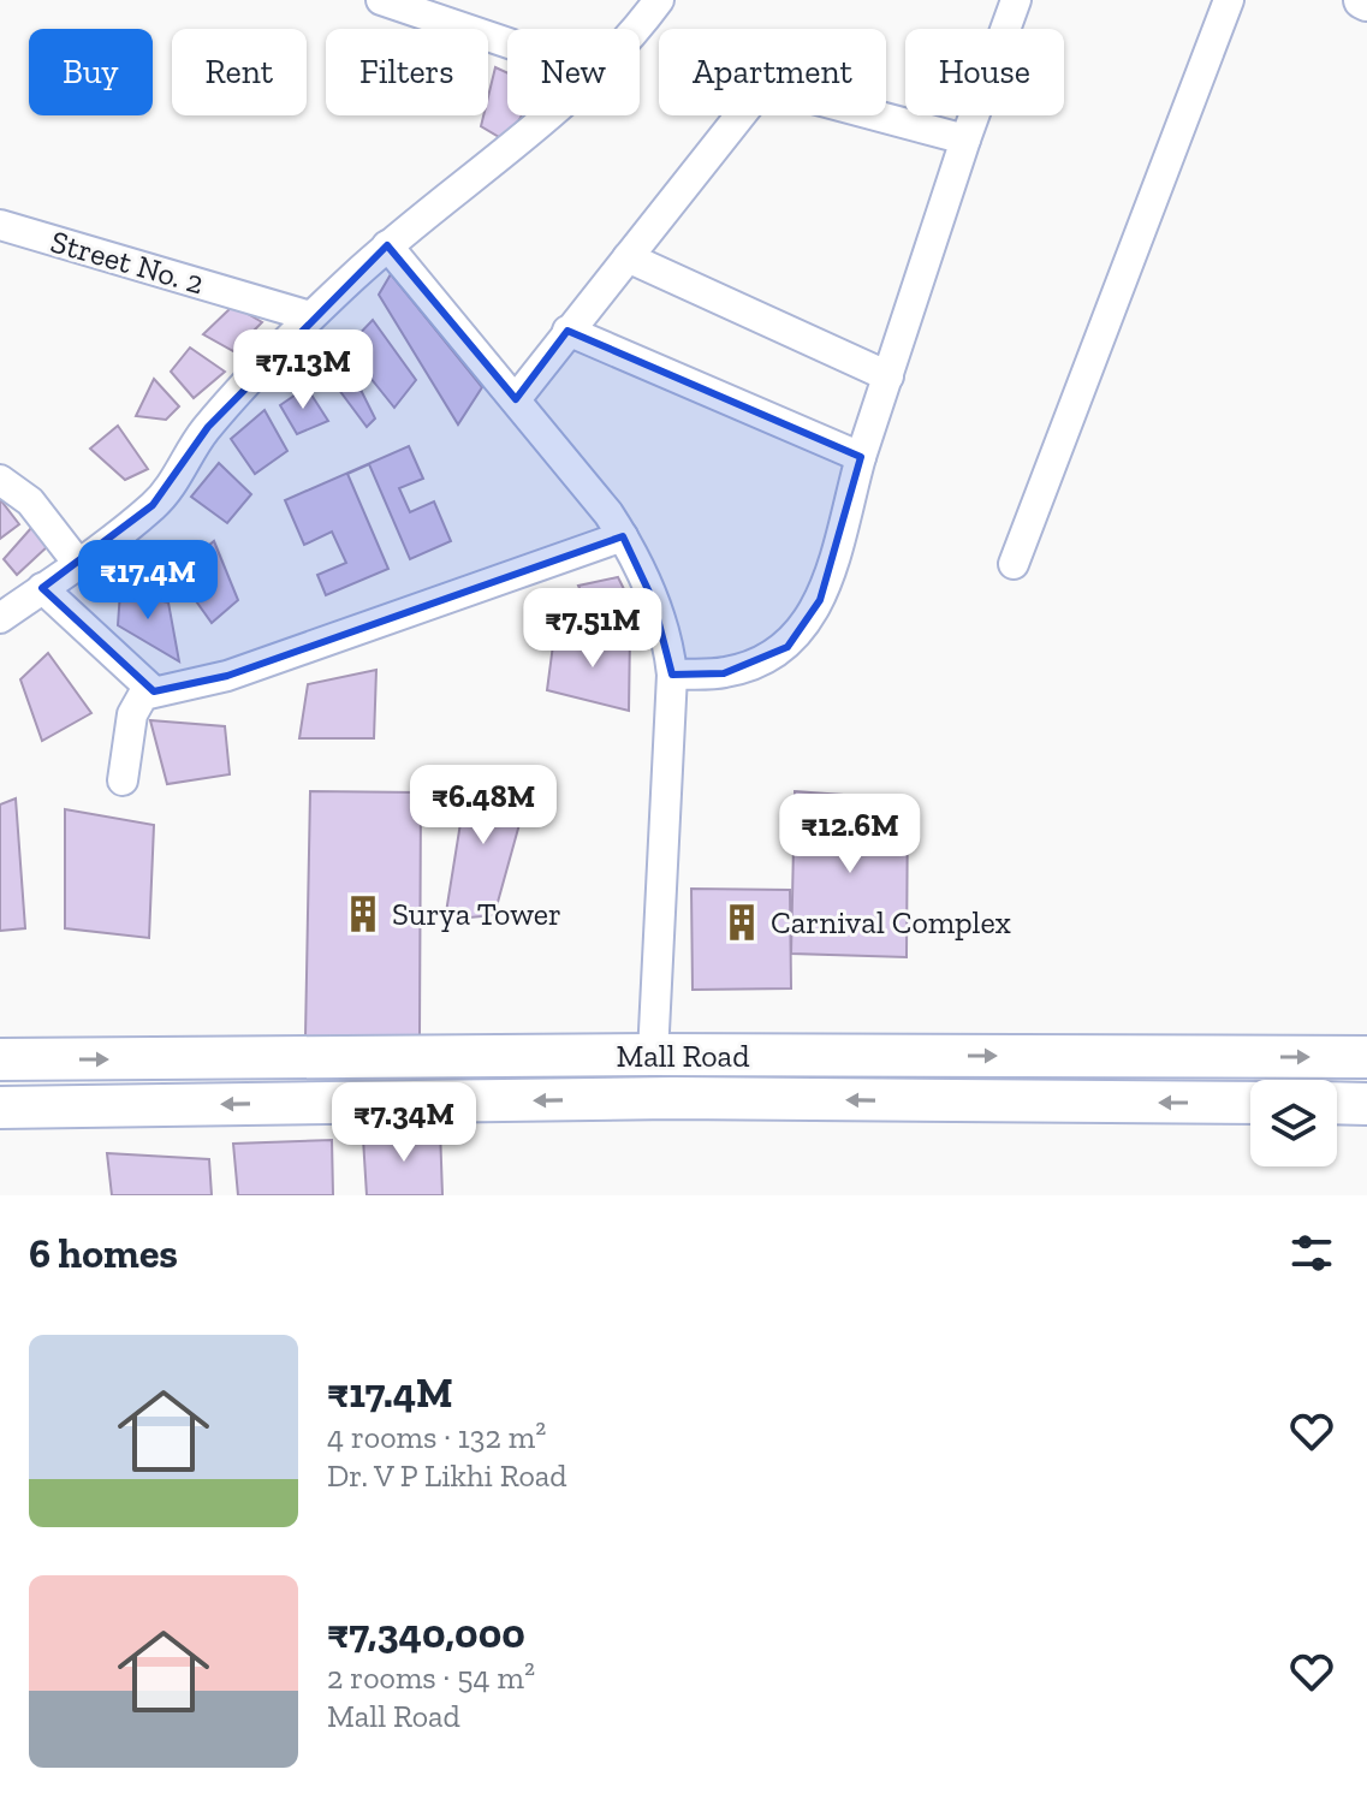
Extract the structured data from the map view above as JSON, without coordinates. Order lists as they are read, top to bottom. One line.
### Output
{"streets":{"main road":["Mall Road"],"street":["Street No. 2"]},"places":{"building":["Surya Tower","Carnival Complex"]},"page":{"chip":["Buy","Rent","Filters","New","Apartment","House"],"price":["₹7.13M","₹17.4M","₹7.51M","₹6.48M","₹12.6M","₹7.34M"],"heading":"6 homes","list":[{"name":"₹17.4M","note":"4 rooms · 132 m² · Dr. V P Likhi Road"},{"name":"₹7,340,000","note":"2 rooms · 54 m² · Mall Road"}]}}
